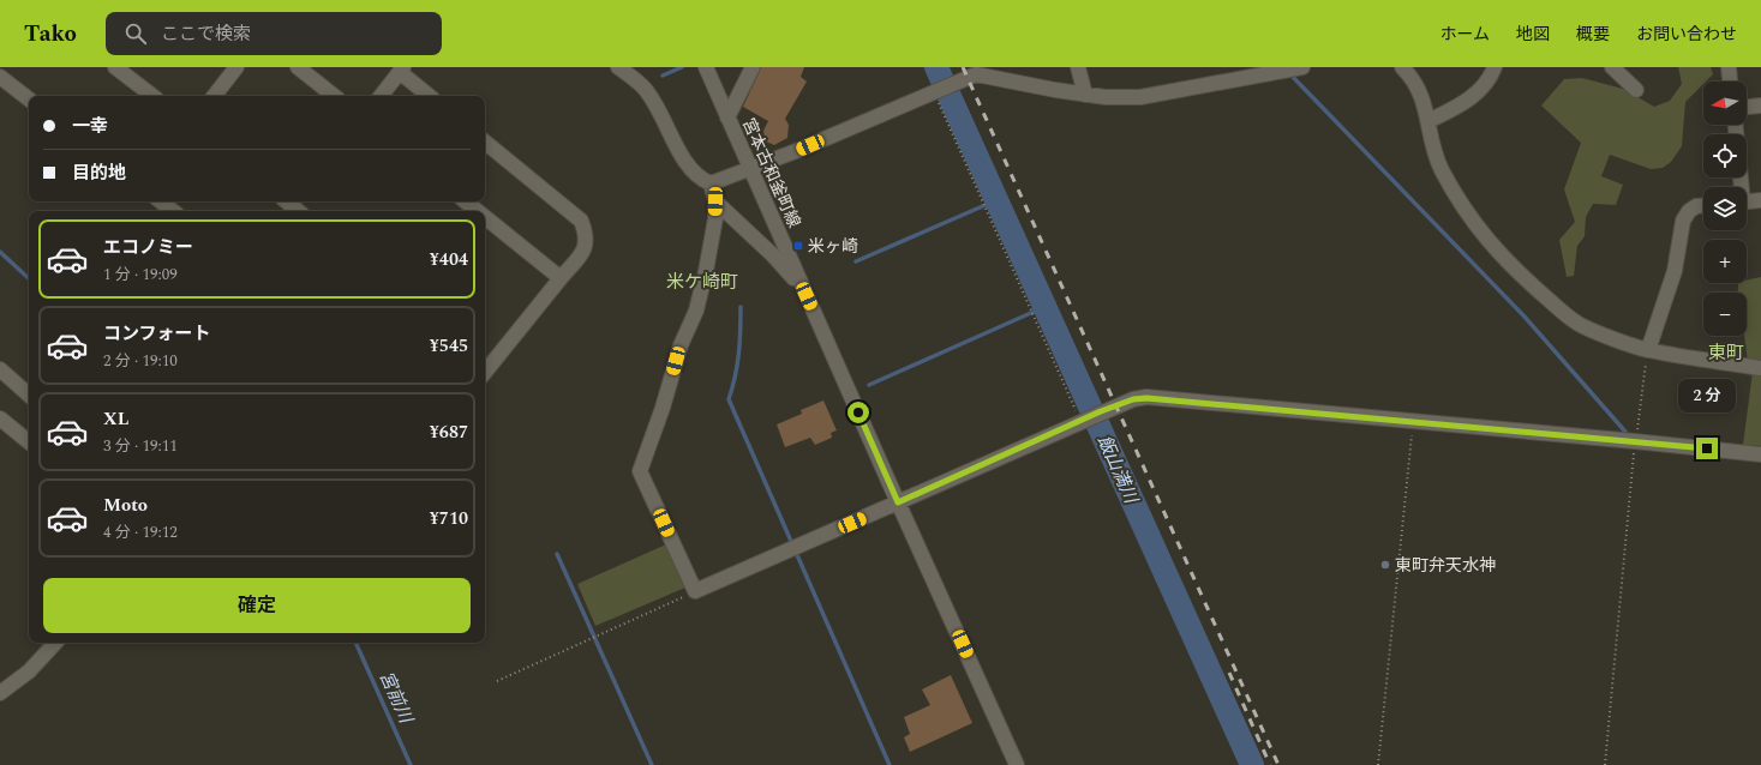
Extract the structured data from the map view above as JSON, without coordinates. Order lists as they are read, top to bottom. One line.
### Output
{"streets":{"street":["宮本古和釜町線"]},"districts":["米ケ崎町","東町"],"water":["飯山満川","宮前川"],"places":{"transit":["米ヶ崎"],"other":["東町弁天水神"]},"north":"left","page":{"header":"Tako","search":"ここで検索","nav":["ホーム","地図","概要","お問い合わせ"],"map_buttons":["+","−"],"banner":["一幸","目的地"],"list":[{"name":"エコノミー","note":"1 分 · 19:09","value":"¥404"},{"name":"コンフォート","note":"2 分 · 19:10","value":"¥545"},{"name":"XL","note":"3 分 · 19:11","value":"¥687"},{"name":"Moto","note":"4 分 · 19:12","value":"¥710"}],"bubble":"2 分","buttons":"確定"}}
